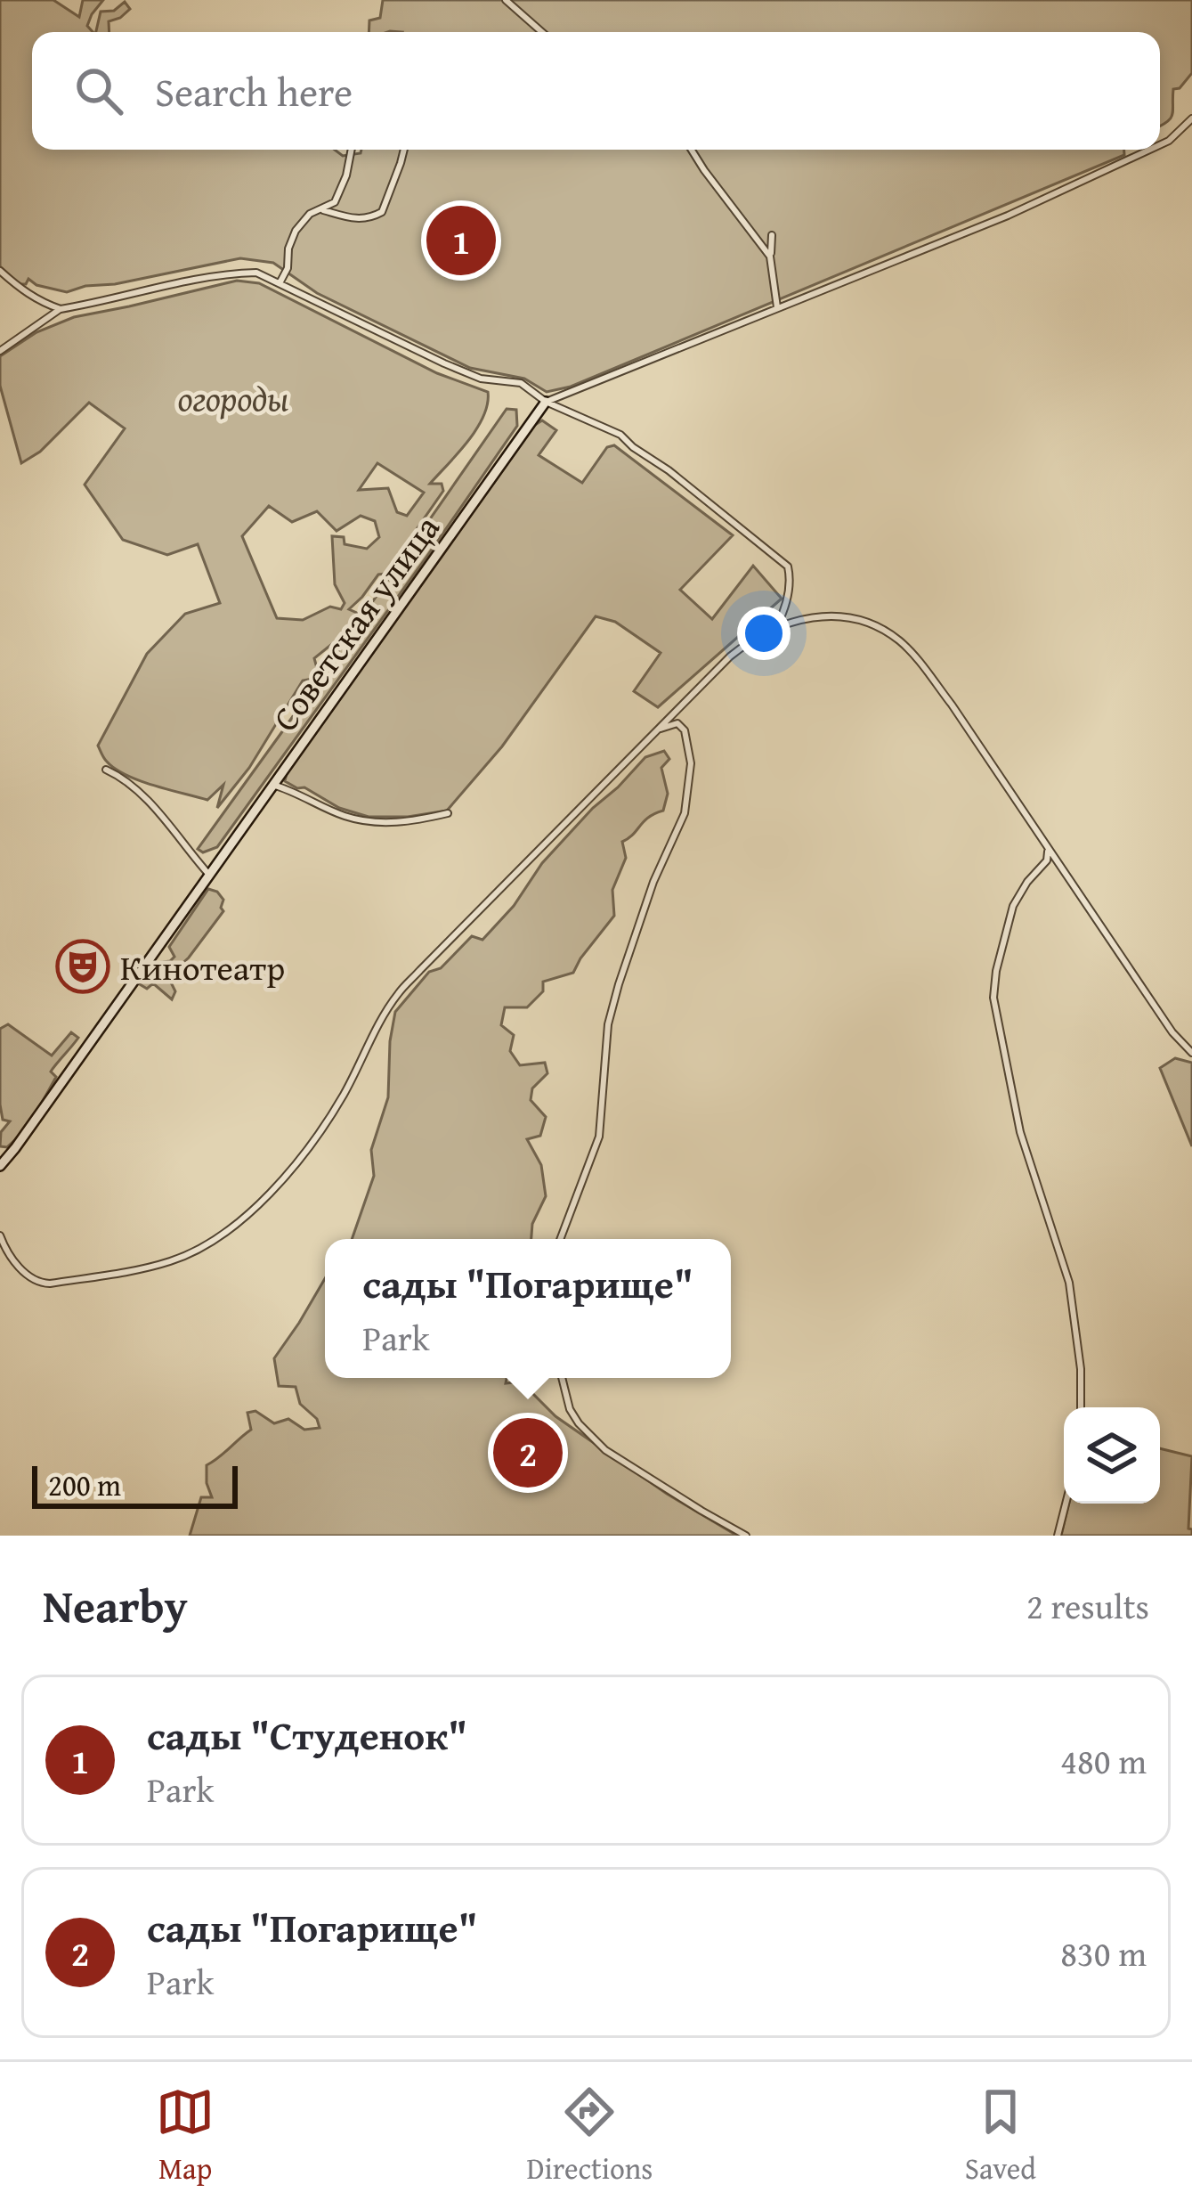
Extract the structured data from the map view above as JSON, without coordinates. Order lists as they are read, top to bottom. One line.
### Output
{"streets":{"street":["Советская улица"]},"parks":["огороды"],"places":{"theatre":["Кинотеатр"]},"scale_bar":"200 m","page":{"search":"Search here","pins":["1","2"],"popup":["сады \"Погарище\"","Park"],"scale":"200 m","heading":["Nearby","2 results"],"list":[{"mark":"1","name":"сады \"Студенок\"","note":"Park","value":"480 m"},{"mark":"2","name":"сады \"Погарище\"","note":"Park","value":"830 m"}],"nav":["Map","Directions","Saved"]}}
